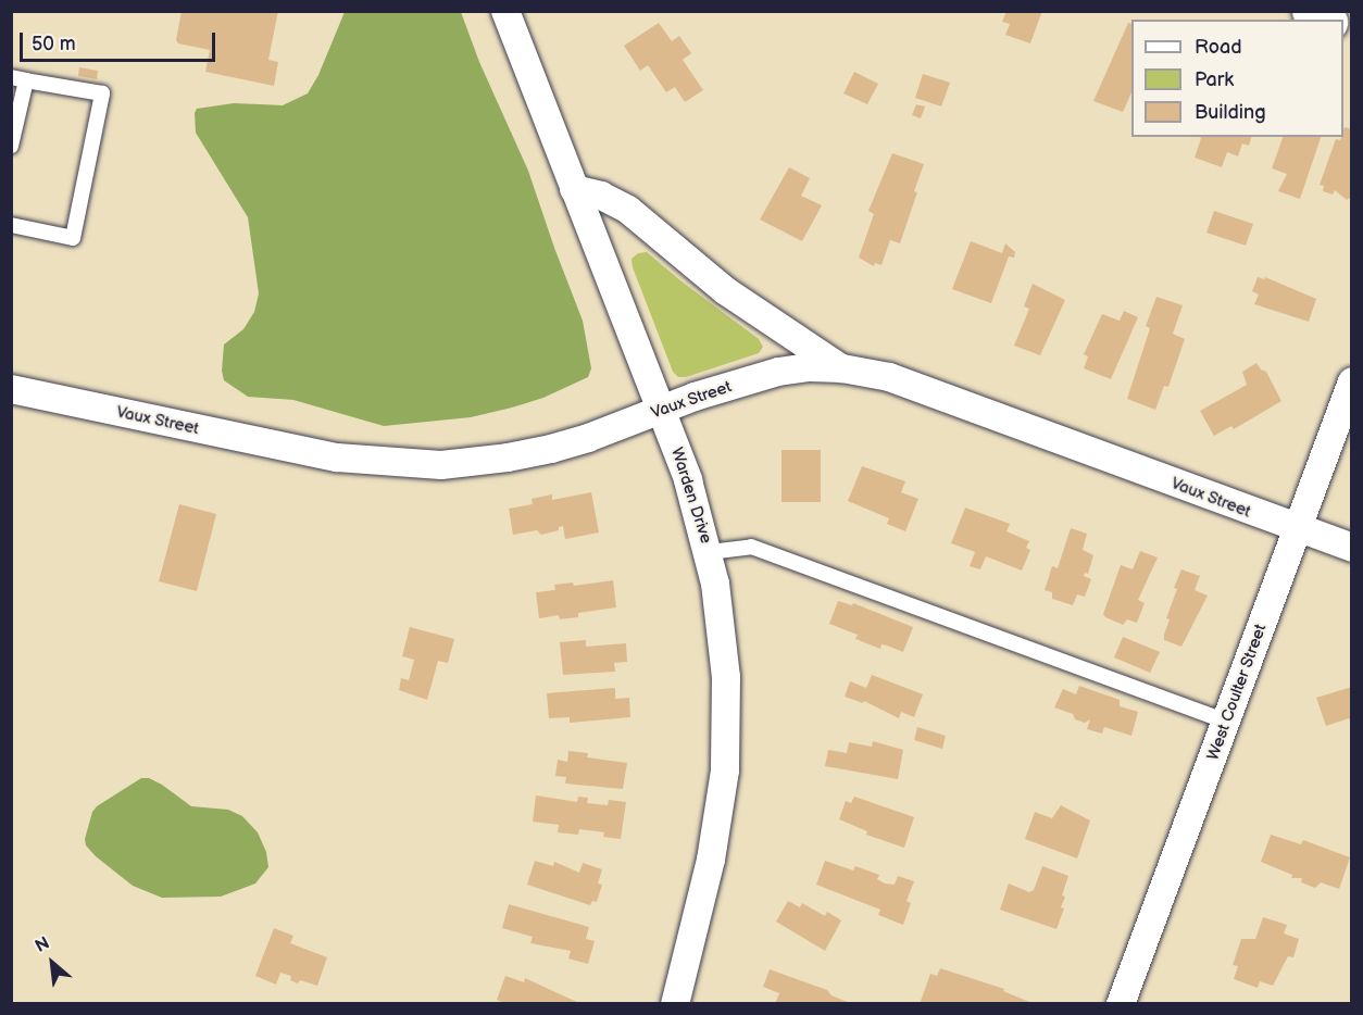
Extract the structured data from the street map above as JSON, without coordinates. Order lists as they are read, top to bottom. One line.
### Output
{"streets":{"street":["Vaux Street","Warden Drive","West Coulter Street"]},"crossings":[["Vaux Street","Warden Drive"],["Vaux Street","West Coulter Street"]],"legend":["Road","Park","Building"],"scale_bar":"50 m","north":"top left"}
